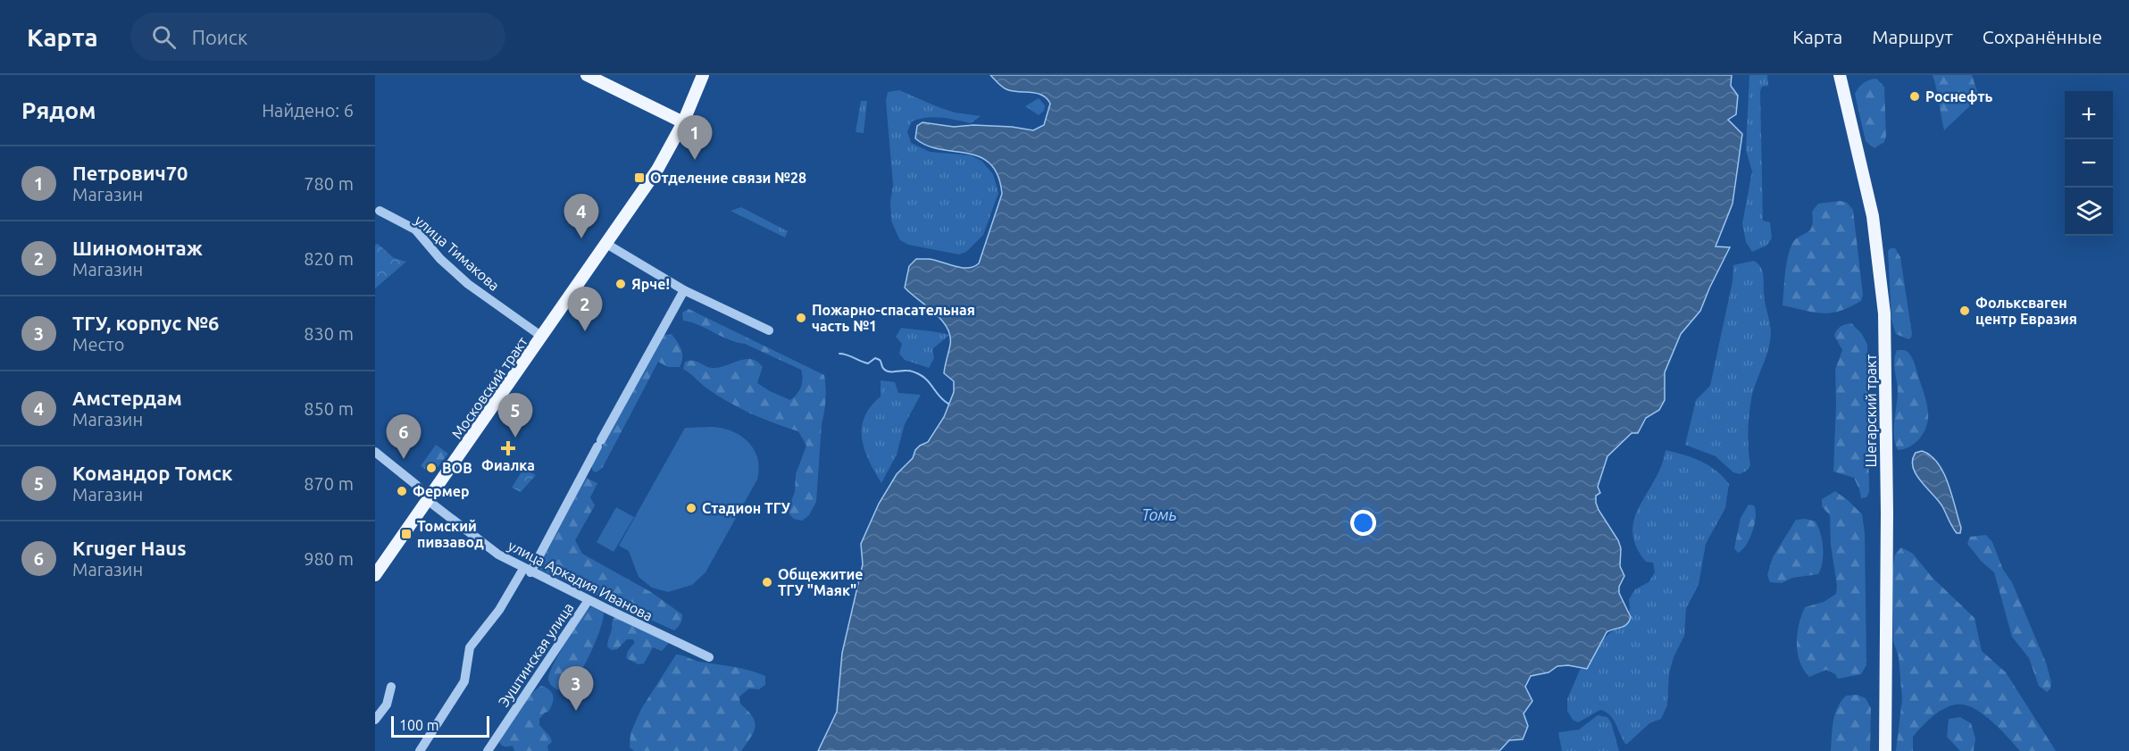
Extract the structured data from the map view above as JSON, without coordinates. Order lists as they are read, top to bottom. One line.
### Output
{"streets":{"main road":["Московский тракт","Шегарский тракт"],"street":["улица Тимакова","улица Аркадия Иванова","Эуштинская улица"]},"crossings":[["улица Тимакова","Московский тракт"],["Московский тракт","улица Аркадия Иванова"],["улица Аркадия Иванова","Эуштинская улица"]],"water":["Томь"],"places":{"other":["Роснефть","Ярче!","Фольксваген центр Евразия","Пожарно-спасательная часть №1","ВОВ","Фермер","Стадион ТГУ","Общежитие ТГУ \"Маяк\""],"transit":["Отделение связи №28","Томский пивзавод"],"health":["Фиалка"]},"scale_bar":"100 m","page":{"header":"Карта","search":"Поиск","nav":["Карта","Маршрут","Сохранённые"],"heading":["Рядом","Найдено: 6"],"map_buttons":["+","−"],"pins":["1","4","2","5","6","3"],"list":[{"mark":"1","name":"Петрович70","note":"Магазин","value":"780 m"},{"mark":"2","name":"Шиномонтаж","note":"Магазин","value":"820 m"},{"mark":"3","name":"ТГУ, корпус №6","note":"Место","value":"830 m"},{"mark":"4","name":"Амстердам","note":"Магазин","value":"850 m"},{"mark":"5","name":"Командор Томск","note":"Магазин","value":"870 m"},{"mark":"6","name":"Kruger Haus","note":"Магазин","value":"980 m"}],"scale":"100 m"}}
